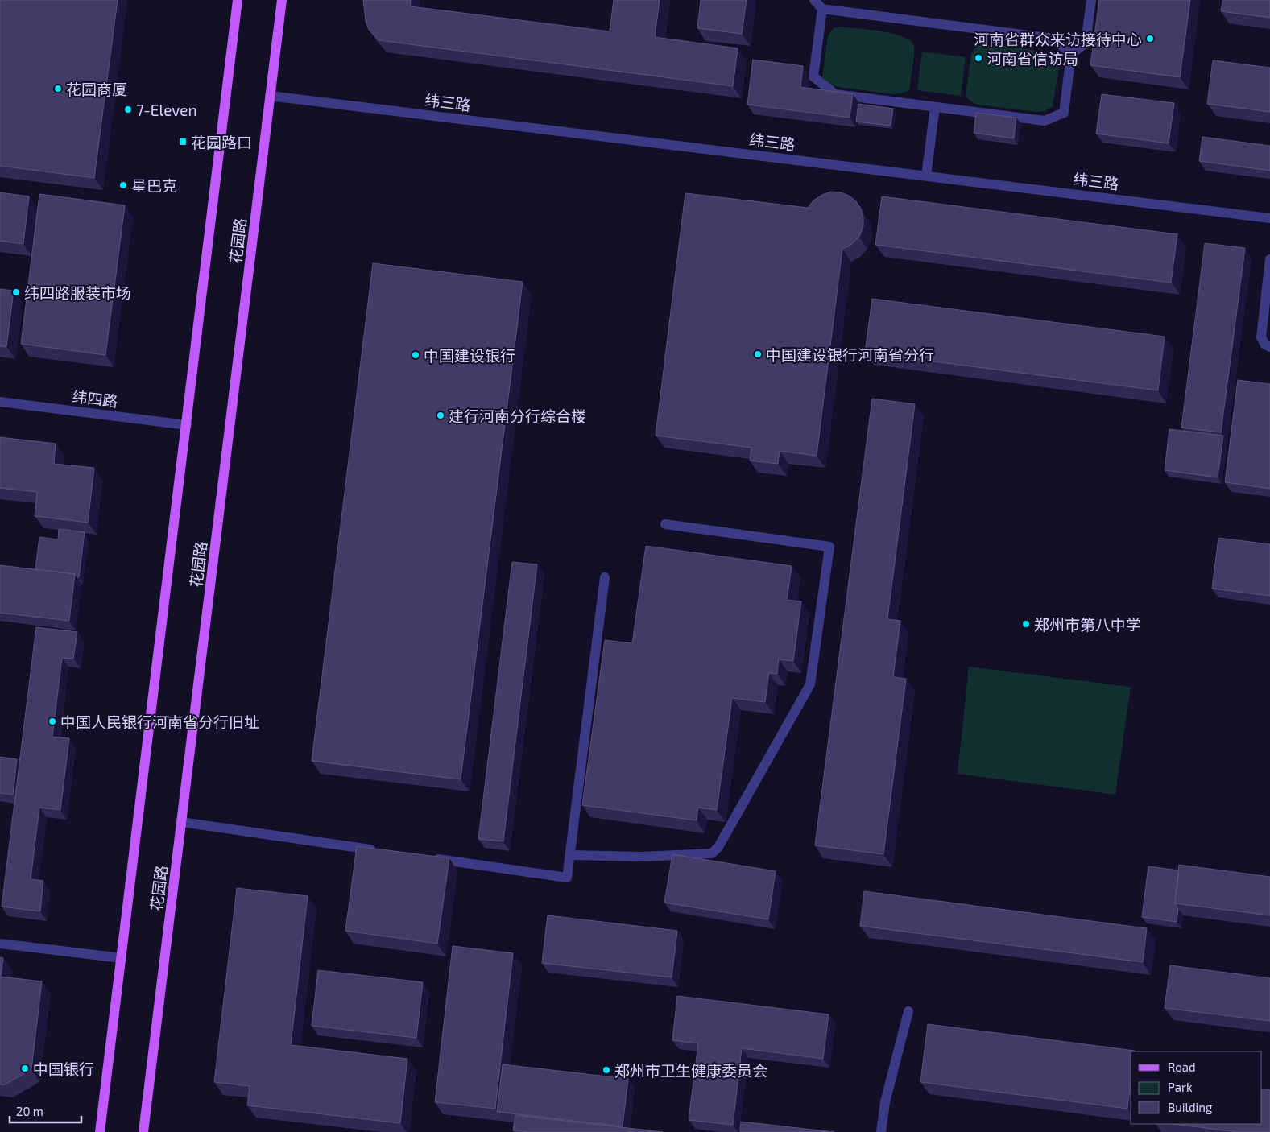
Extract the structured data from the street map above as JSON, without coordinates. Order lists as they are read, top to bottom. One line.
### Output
{"streets":{"main road":["花园路"],"street":["纬三路","纬四路"]},"crossings":[["纬三路","花园路"],["花园路","纬四路"]],"places":{"other":["河南省群众来访接待中心","河南省信访局","花园商厦","7-Eleven","星巴克","纬四路服装市场","中国建设银行河南省分行","中国建设银行","建行河南分行综合楼","郑州市第八中学","中国人民银行河南省分行旧址","中国银行","郑州市卫生健康委员会"],"transit":["花园路口"]},"legend":["Road","Park","Building"],"scale_bar":"20 m"}
